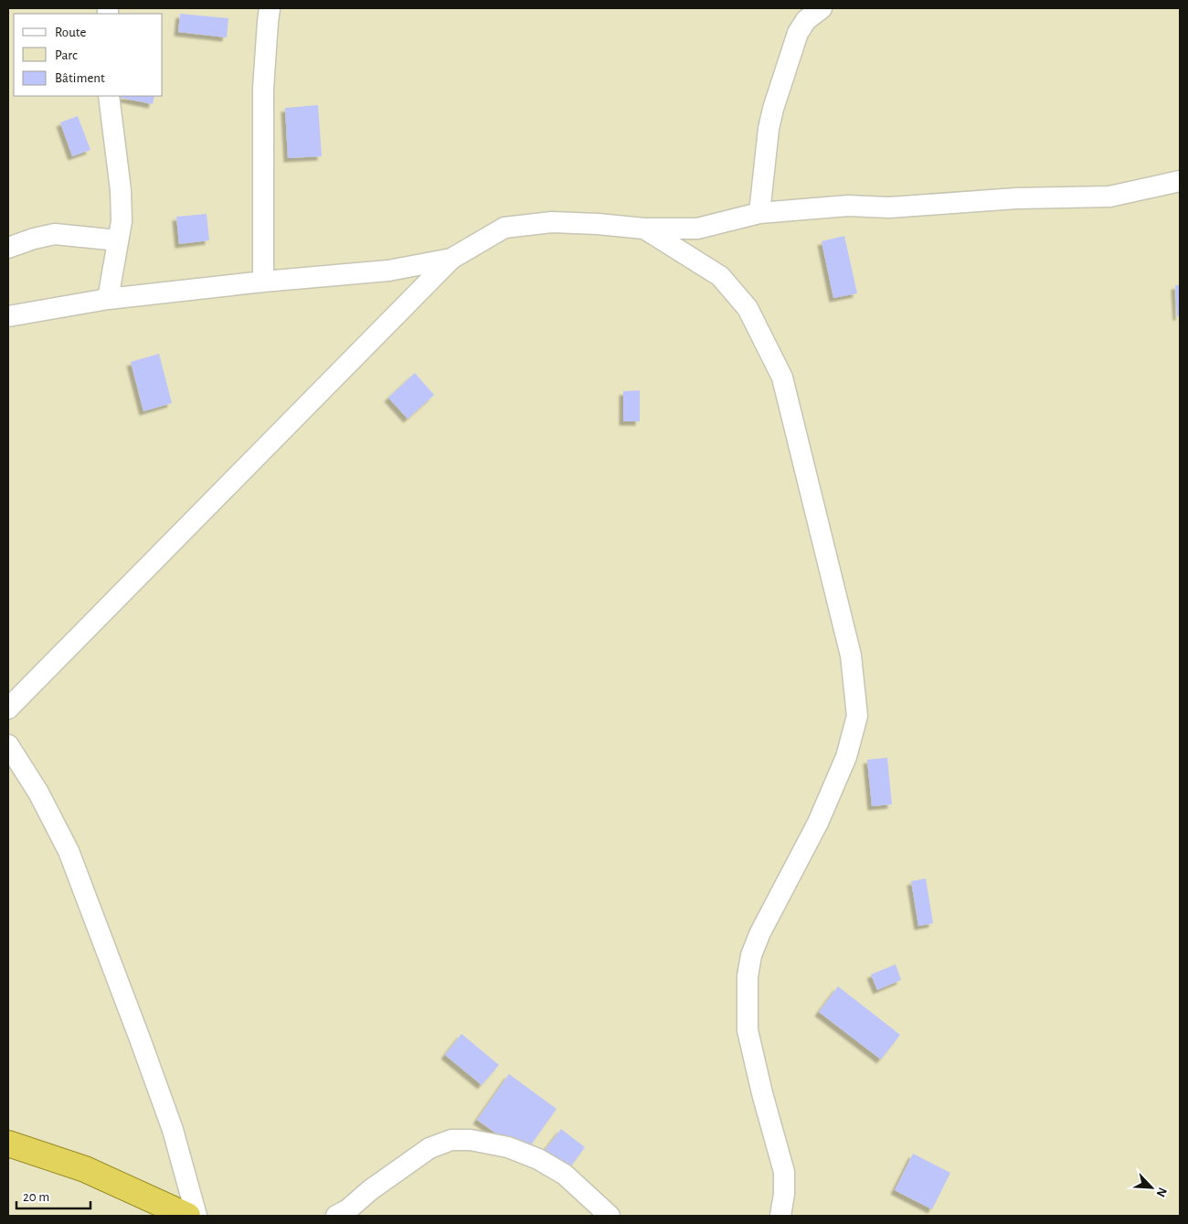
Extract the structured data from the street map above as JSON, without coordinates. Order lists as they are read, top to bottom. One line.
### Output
{"legend":["Route","Parc","Bâtiment"],"scale_bar":"20 m","north":"bottom right"}
